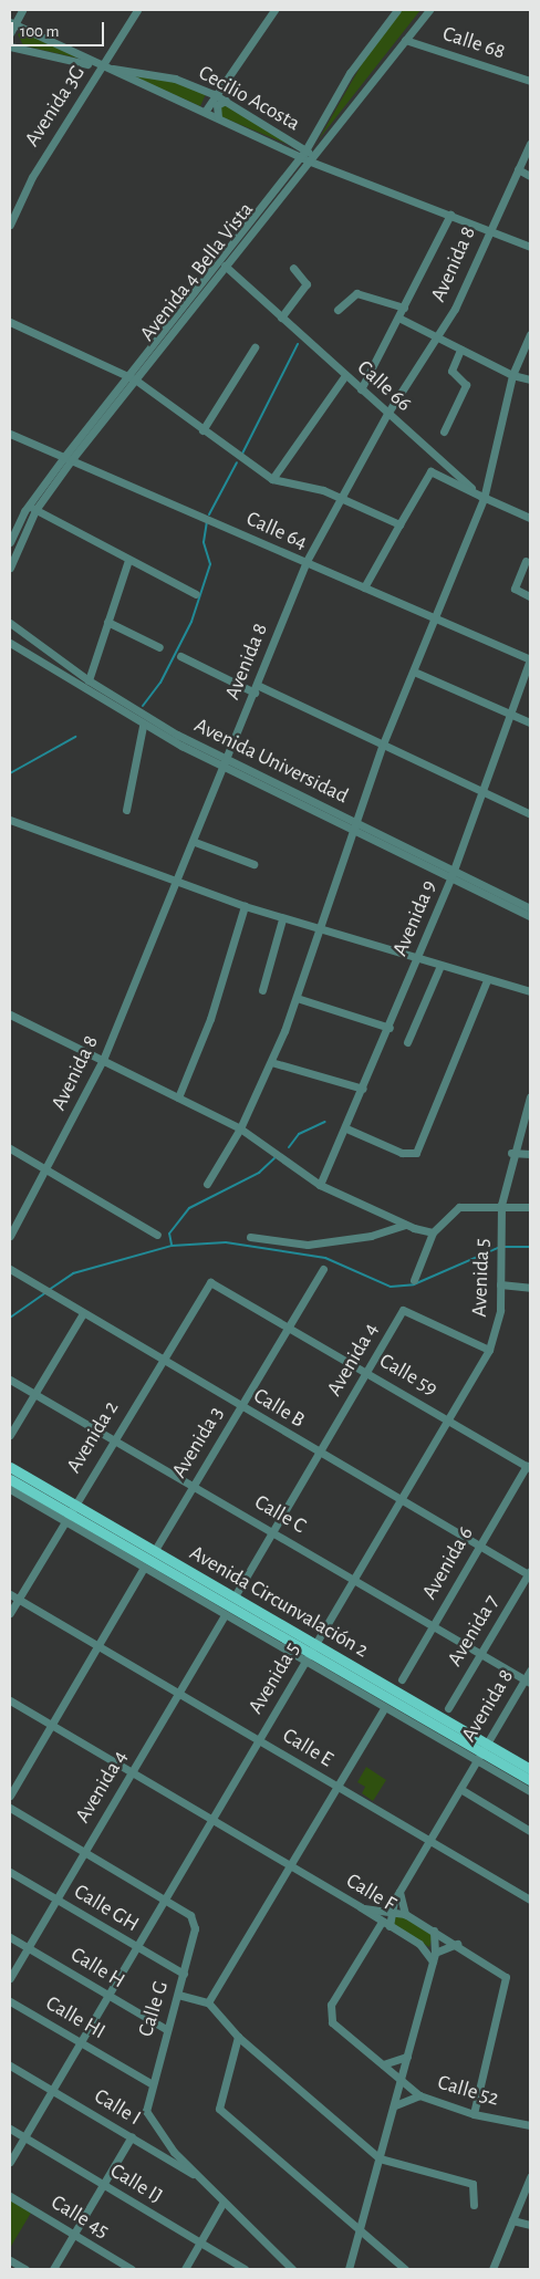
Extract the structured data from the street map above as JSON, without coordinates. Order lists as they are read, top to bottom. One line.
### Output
{"streets":{"main road":["Avenida Circunvalación 2"],"street":["Calle 68","Cecilio Acosta","Avenida 3G","Avenida 8","Avenida 4 Bella Vista","Calle 66","Calle 64","Avenida Universidad","Avenida 9","Avenida 5","Avenida 4","Calle 59","Calle B","Avenida 2","Avenida 3","Calle C","Avenida 6","Avenida 7","Calle E","Calle F","Calle GH","Calle H","Calle G","Calle HI","Calle 52","Calle I","Calle IJ","Calle 45"]},"crossings":[["Calle 68","Avenida 4 Bella Vista"],["Cecilio Acosta","Avenida 3G"],["Cecilio Acosta","Avenida 4 Bella Vista"],["Avenida 8","Calle 66"],["Avenida 8","Calle 64"],["Avenida 8","Avenida Universidad"],["Avenida 8","Calle C"],["Avenida 8","Avenida Circunvalación 2"],["Avenida 4 Bella Vista","Calle 66"],["Avenida 4 Bella Vista","Calle 64"],["Calle 64","Avenida 9"],["Avenida Universidad","Avenida 9"],["Avenida 5","Avenida 4"],["Avenida 5","Calle 59"],["Avenida 5","Calle B"],["Avenida 5","Calle C"],["Avenida 5","Avenida Circunvalación 2"],["Avenida 5","Calle E"],["Avenida 5","Calle F"],["Avenida 5","Calle GH"],["Avenida 5","Calle H"],["Avenida 5","Calle G"],["Avenida 5","Calle HI"],["Avenida 5","Calle I"],["Avenida 5","Calle IJ"],["Avenida 4","Calle 59"],["Avenida 4","Calle B"],["Avenida 4","Calle C"],["Avenida 4","Avenida Circunvalación 2"],["Avenida 4","Calle E"],["Avenida 4","Calle F"],["Avenida 4","Calle GH"],["Avenida 4","Calle H"],["Avenida 4","Calle G"],["Calle 59","Avenida 2"],["Calle 59","Avenida 3"],["Calle 59","Avenida 6"],["Calle B","Avenida 2"],["Calle B","Avenida 3"],["Calle B","Avenida 6"],["Calle B","Avenida 7"],["Avenida 2","Calle C"],["Avenida 2","Avenida Circunvalación 2"],["Avenida 2","Calle E"],["Avenida 3","Calle C"],["Avenida 3","Avenida Circunvalación 2"],["Calle C","Avenida 6"],["Calle C","Avenida 7"],["Calle GH","Calle G"],["Calle H","Calle G"],["Calle G","Calle HI"],["Calle G","Calle I"]],"scale_bar":"100 m"}
